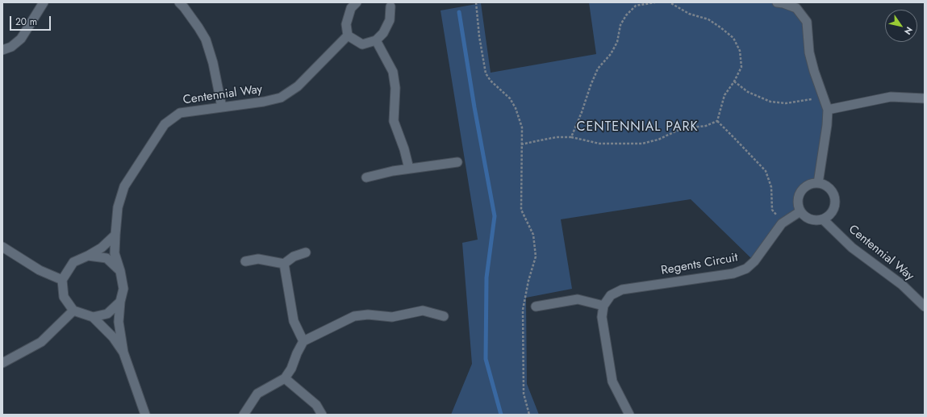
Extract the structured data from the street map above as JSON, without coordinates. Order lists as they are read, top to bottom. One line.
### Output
{"streets":{"street":["Centennial Way","Regents Circuit"]},"crossings":[["Centennial Way","Regents Circuit"]],"districts":["CENTENNIAL PARK"],"scale_bar":"20 m","north":"bottom right"}
